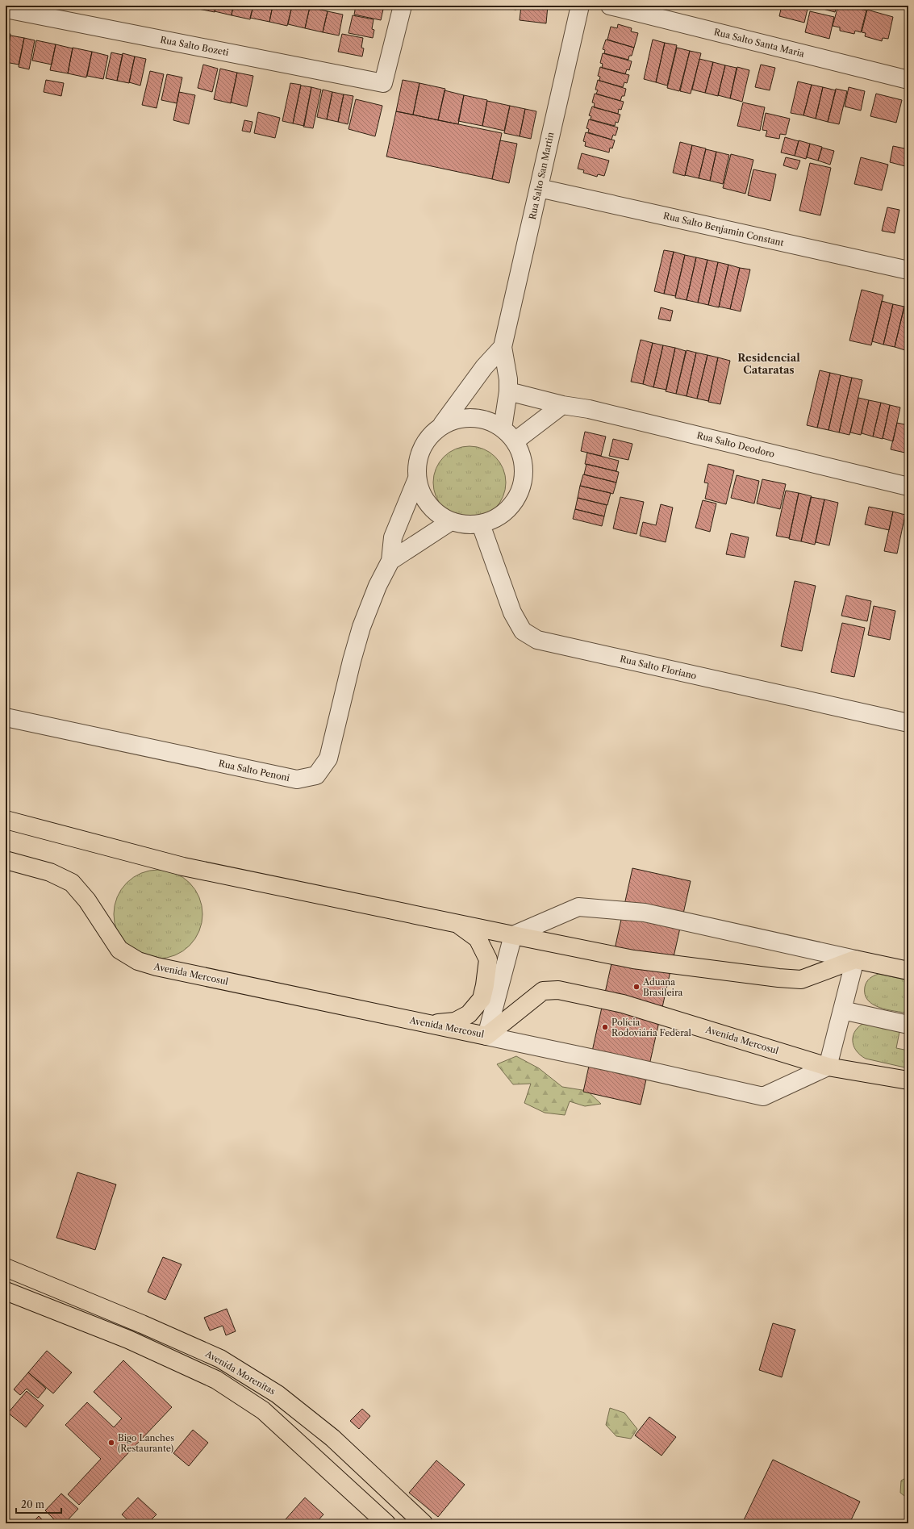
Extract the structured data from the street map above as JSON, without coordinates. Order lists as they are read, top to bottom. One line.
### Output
{"streets":{"main road":["Avenida Mercosul","Avenida Morenitas"],"street":["Rua Salto Santa Maria","Rua Salto Bozeti","Rua Salto San Martin","Rua Salto Benjamin Constant","Rua Salto Deodoro","Rua Salto Floriano","Rua Salto Penoni"]},"crossings":[["Rua Salto San Martin","Rua Salto Benjamin Constant"],["Rua Salto San Martin","Rua Salto Deodoro"],["Rua Salto San Martin","Rua Salto Floriano"],["Rua Salto San Martin","Rua Salto Penoni"],["Rua Salto Floriano","Rua Salto Penoni"]],"districts":["Residencial Cataratas"],"places":["Aduana Brasileira","Polícia Rodoviária Federal","Bigo Lanches (Restaurante)"],"scale_bar":"20 m"}
